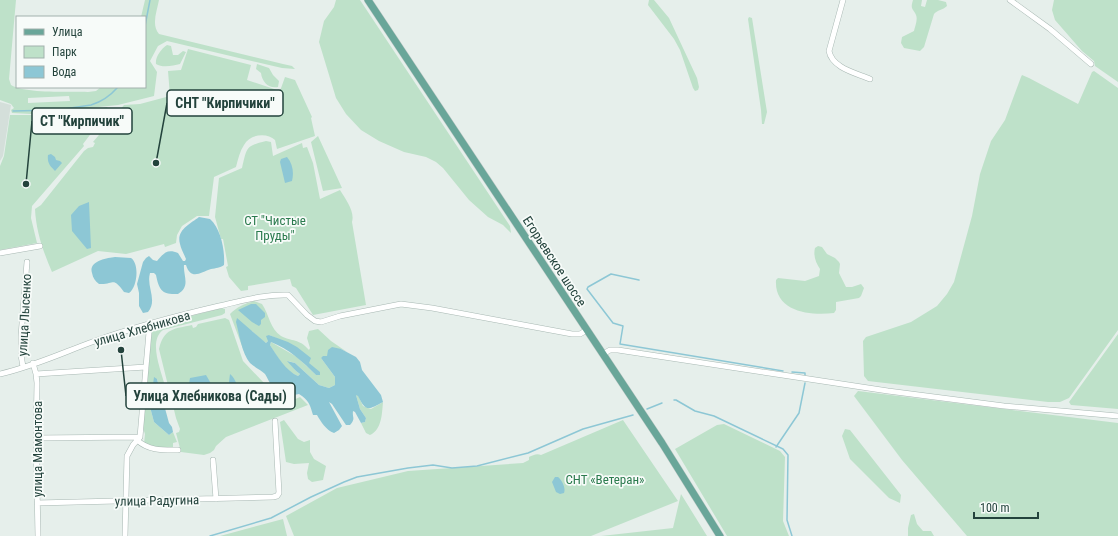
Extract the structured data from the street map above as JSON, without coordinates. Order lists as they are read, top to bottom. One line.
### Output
{"streets":{"main road":["Егорьевское шоссе"],"street":["улица Лысенко","улица Хлебникова","улица Мамонтова","улица Радугина"]},"crossings":[["Егорьевское шоссе","улица Хлебникова"],["улица Лысенко","улица Хлебникова"],["улица Хлебникова","улица Мамонтова"],["улица Мамонтова","улица Радугина"]],"parks":["СТ \"Чистые Пруды\"","СНТ «Ветеран»"],"places":["СНТ \"Кирпичики\"","СТ \"Кирпичик\"","Улица Хлебникова (Сады)"],"legend":["Улица","Парк","Вода"],"scale_bar":"100 m"}
